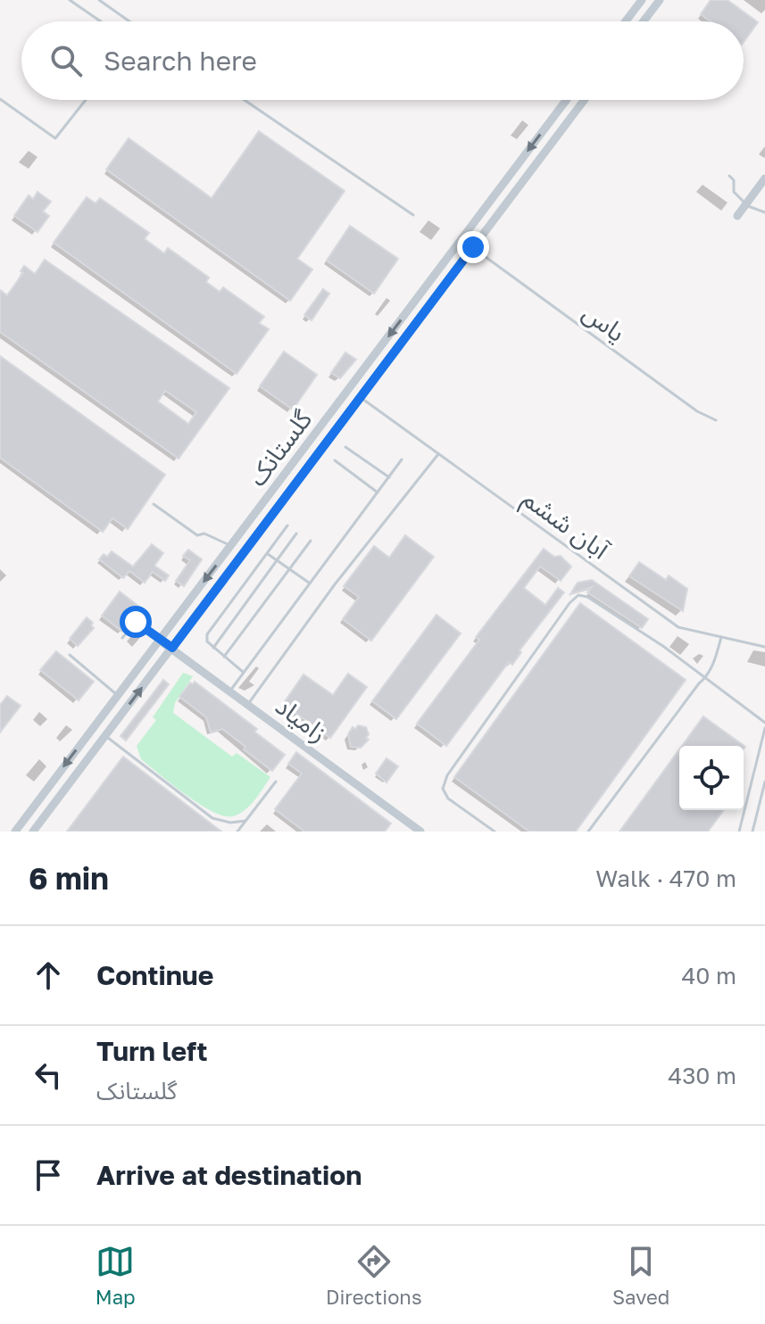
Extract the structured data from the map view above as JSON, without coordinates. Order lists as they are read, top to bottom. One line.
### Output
{"streets":{"street":["گلستانک","زامیاد"],"lane":["یاس","آبان ششم"]},"crossings":[["یاس","گلستانک"],["گلستانک","آبان ششم"],["گلستانک","زامیاد"]],"page":{"search":"Search here","heading":["6 min","Walk · 470 m"],"list":[["Continue","40 m"],["Turn left","گلستانک","430 m"],"Arrive at destination"],"nav":["Map","Directions","Saved"]}}
